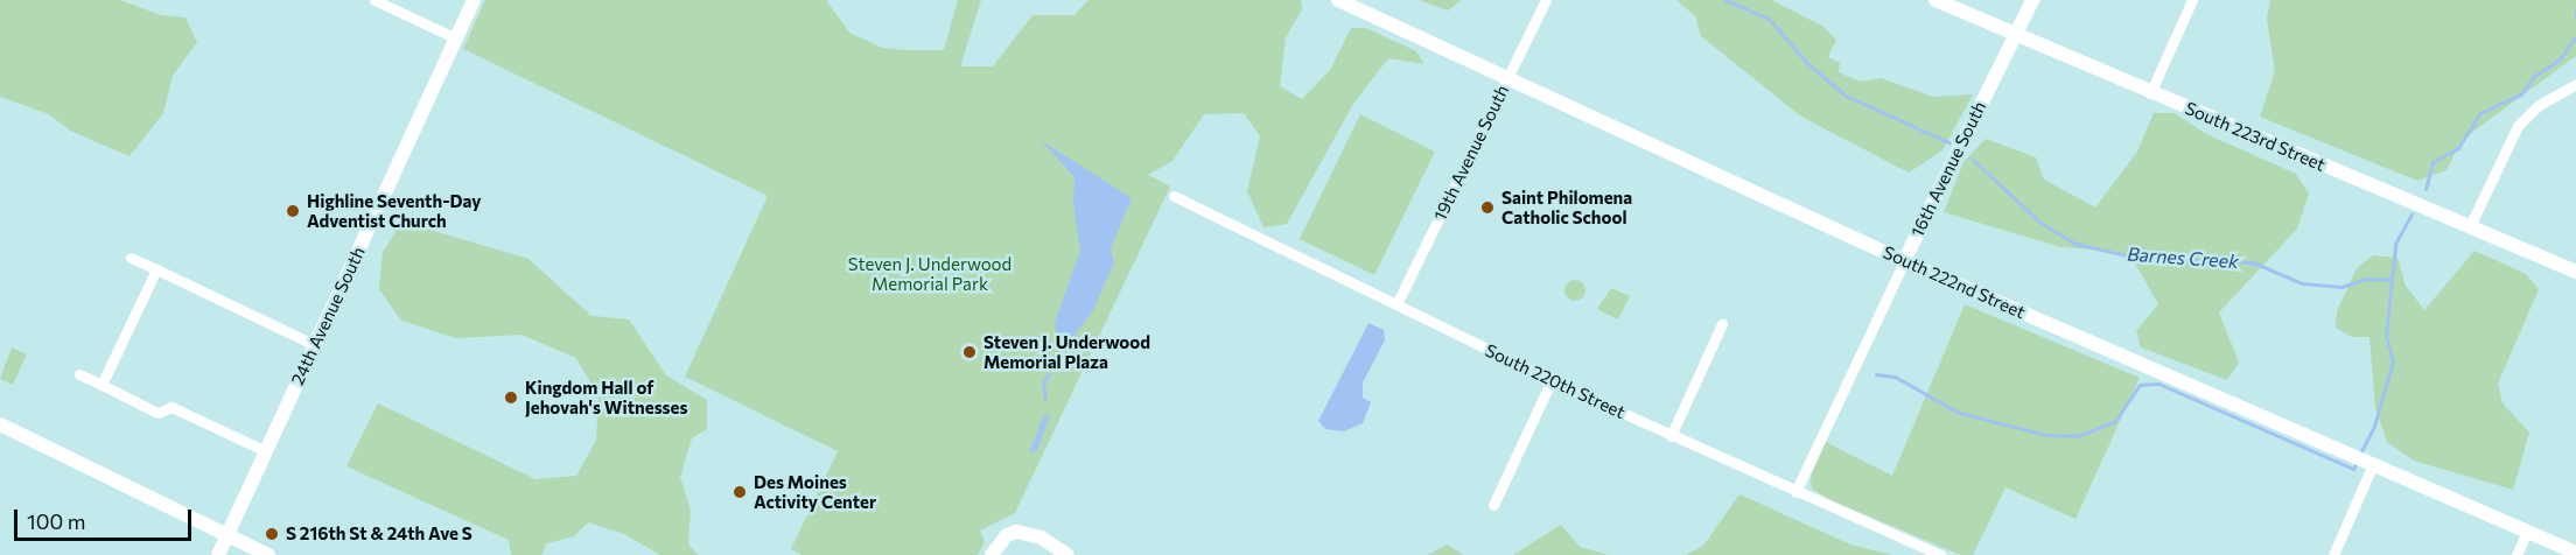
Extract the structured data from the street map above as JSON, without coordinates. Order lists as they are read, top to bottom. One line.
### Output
{"streets":{"street":["South 223rd Street","19th Avenue South","16th Avenue South","South 222nd Street","24th Avenue South","South 220th Street"]},"crossings":[["South 223rd Street","16th Avenue South"],["19th Avenue South","South 222nd Street"],["19th Avenue South","South 220th Street"],["16th Avenue South","South 222nd Street"],["16th Avenue South","South 220th Street"]],"water":["Barnes Creek"],"parks":["Steven J. Underwood Memorial Park"],"places":["Saint Philomena Catholic School","Highline Seventh-Day Adventist Church","Steven J. Underwood Memorial Plaza","Kingdom Hall of Jehovah's Witnesses","Des Moines Activity Center","S 216th St & 24th Ave S"],"scale_bar":"100 m"}
